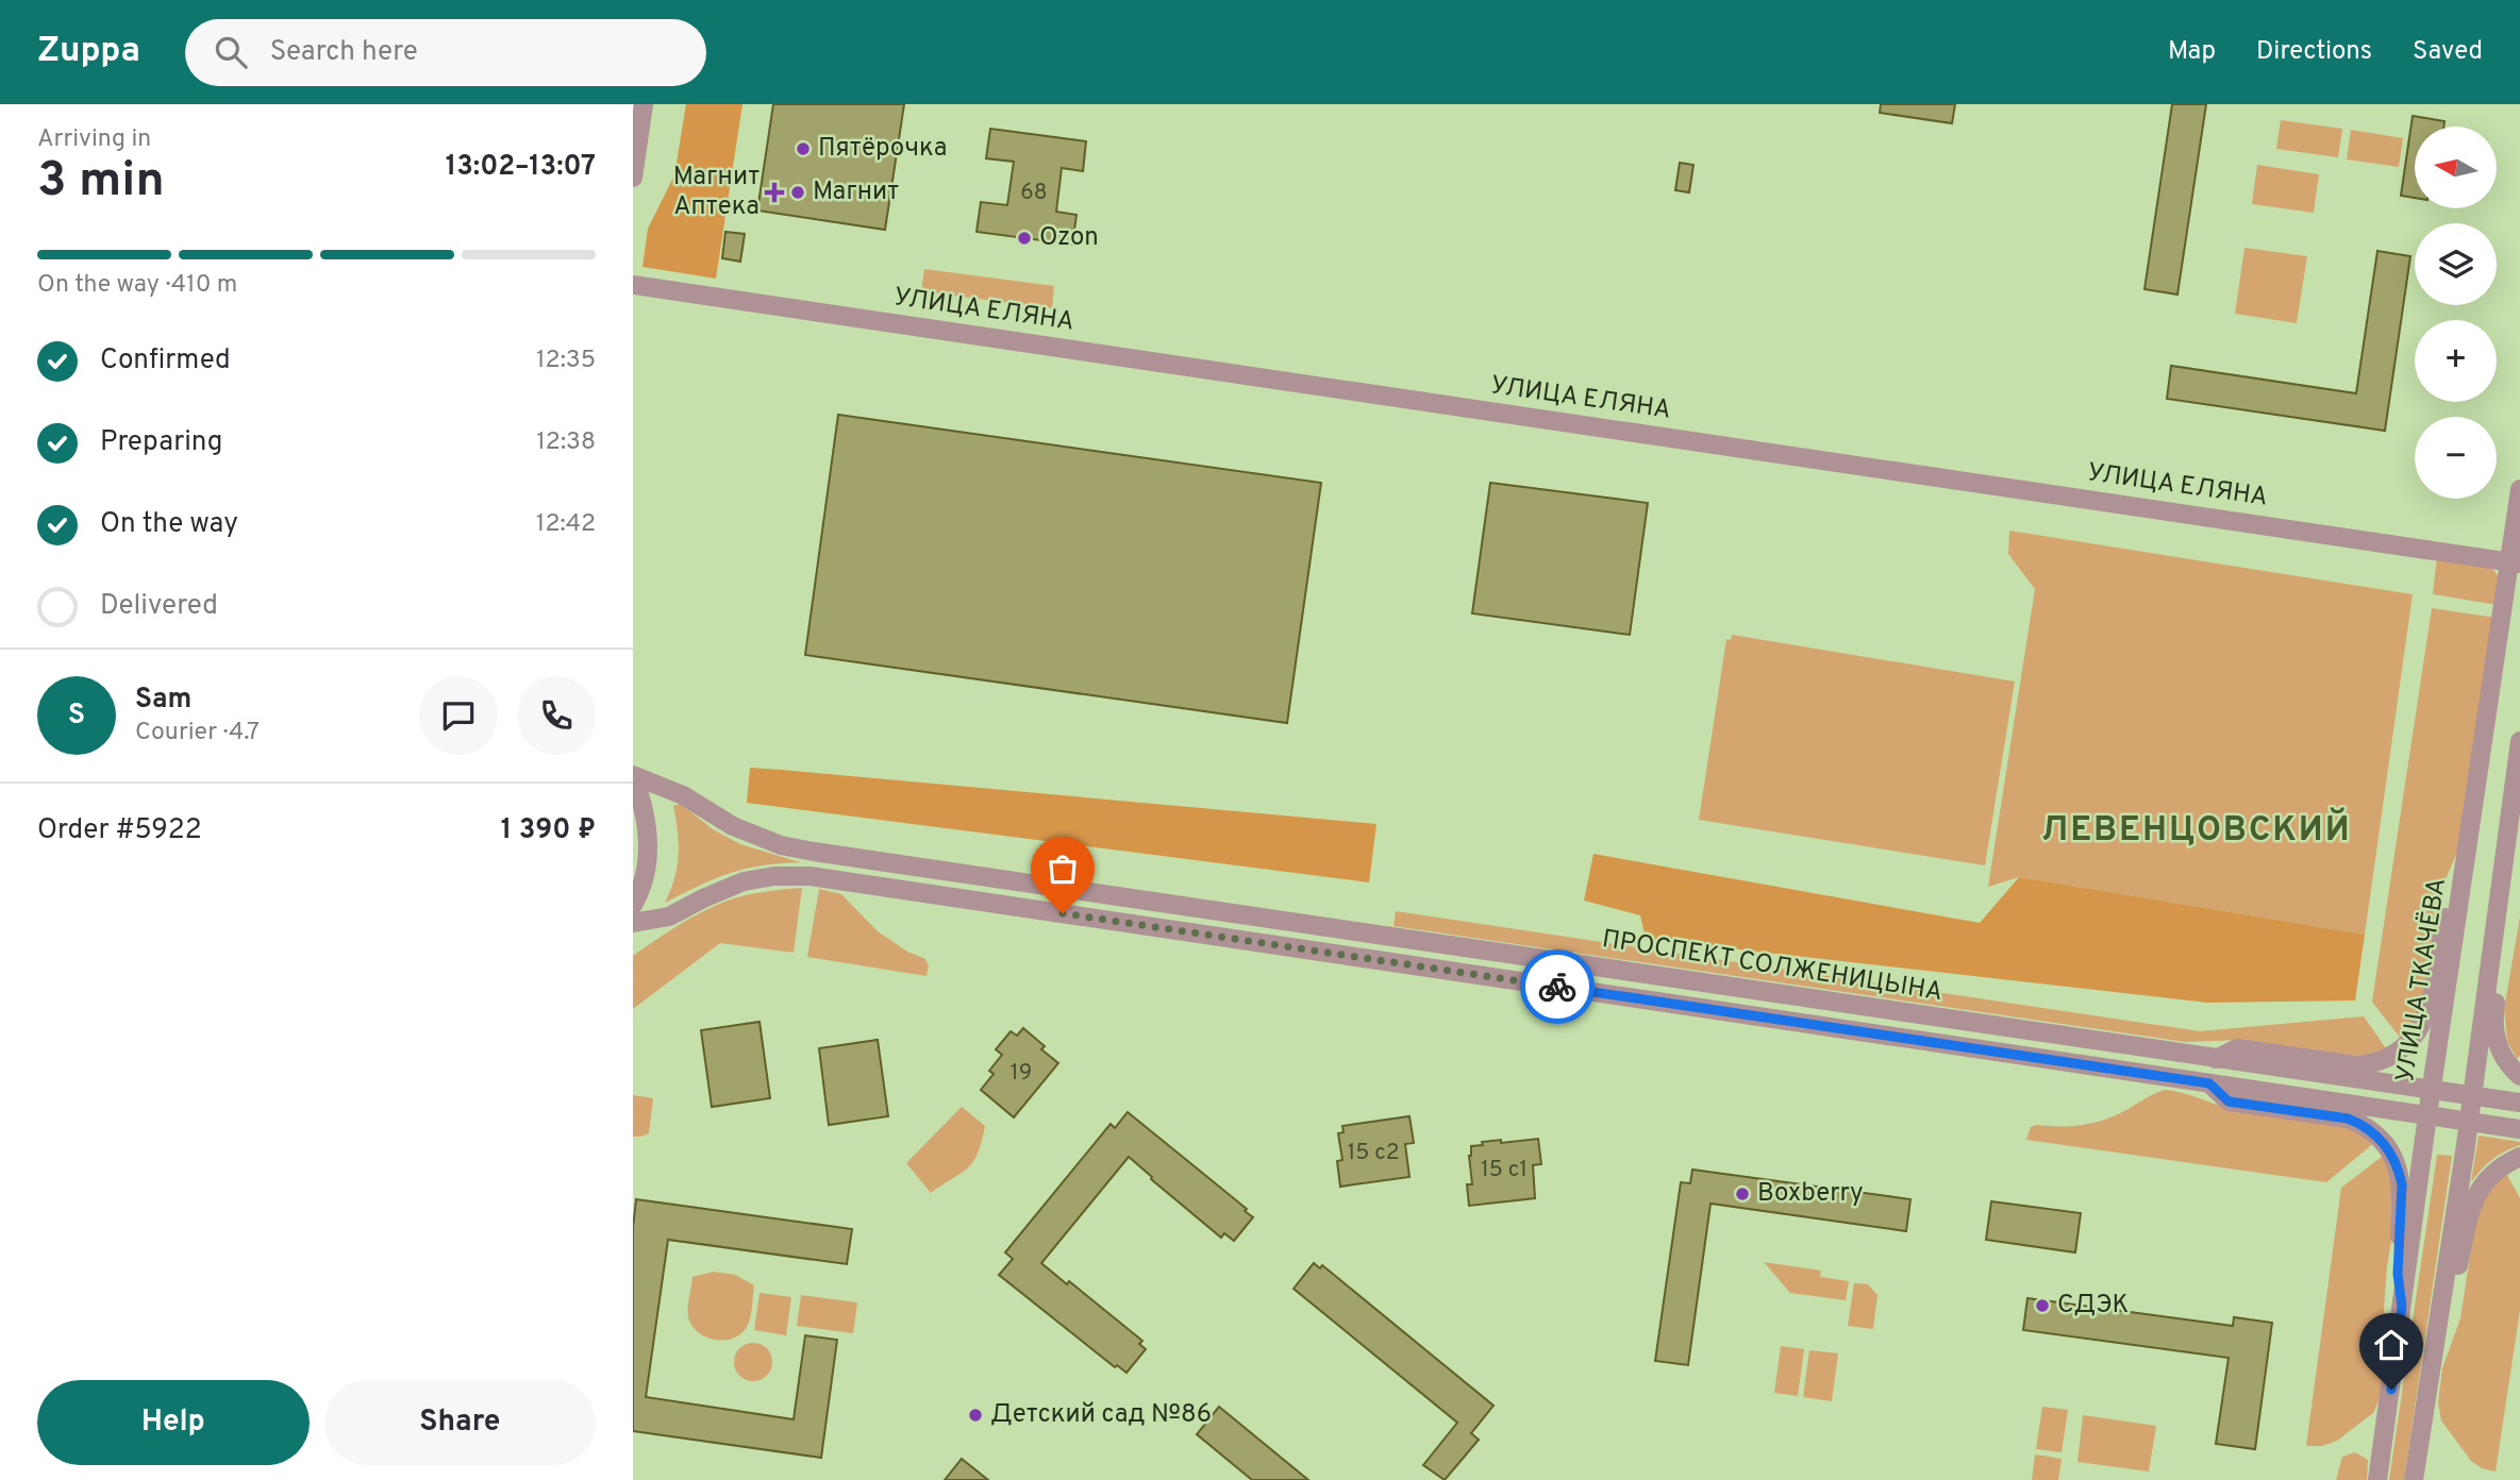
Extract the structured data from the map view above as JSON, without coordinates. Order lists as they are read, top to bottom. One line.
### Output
{"streets":{"street":["УЛИЦА ЕЛЯНА","ПРОСПЕКТ СОЛЖЕНИЦЫНА","УЛИЦА ТКАЧЁВА"]},"crossings":[["УЛИЦА ЕЛЯНА","УЛИЦА ТКАЧЁВА"],["ПРОСПЕКТ СОЛЖЕНИЦЫНА","УЛИЦА ТКАЧЁВА"]],"districts":["ЛЕВЕНЦОВСКИЙ"],"places":{"other":["Пятёрочка","Магнит","Ozon","Boxberry","СДЭК","Детский сад №86"],"health":["Магнит Аптека"]},"house_numbers":["68","19","15 с2","15 с1"],"north":"left","page":{"header":"Zuppa","search":"Search here","nav":["Map","Directions","Saved"],"heading":["3 min","Arriving in","13:02–13:07"],"panel":["Sam","Courier · 4.7","Order #5922","1 390 ₽"],"map_buttons":["+","−"],"bar":"On the way · 410 m","list":[["Confirmed","12:35"],["Preparing","12:38"],["On the way","12:42"],"Delivered"],"round":"S","buttons":["Help","Share"]}}
